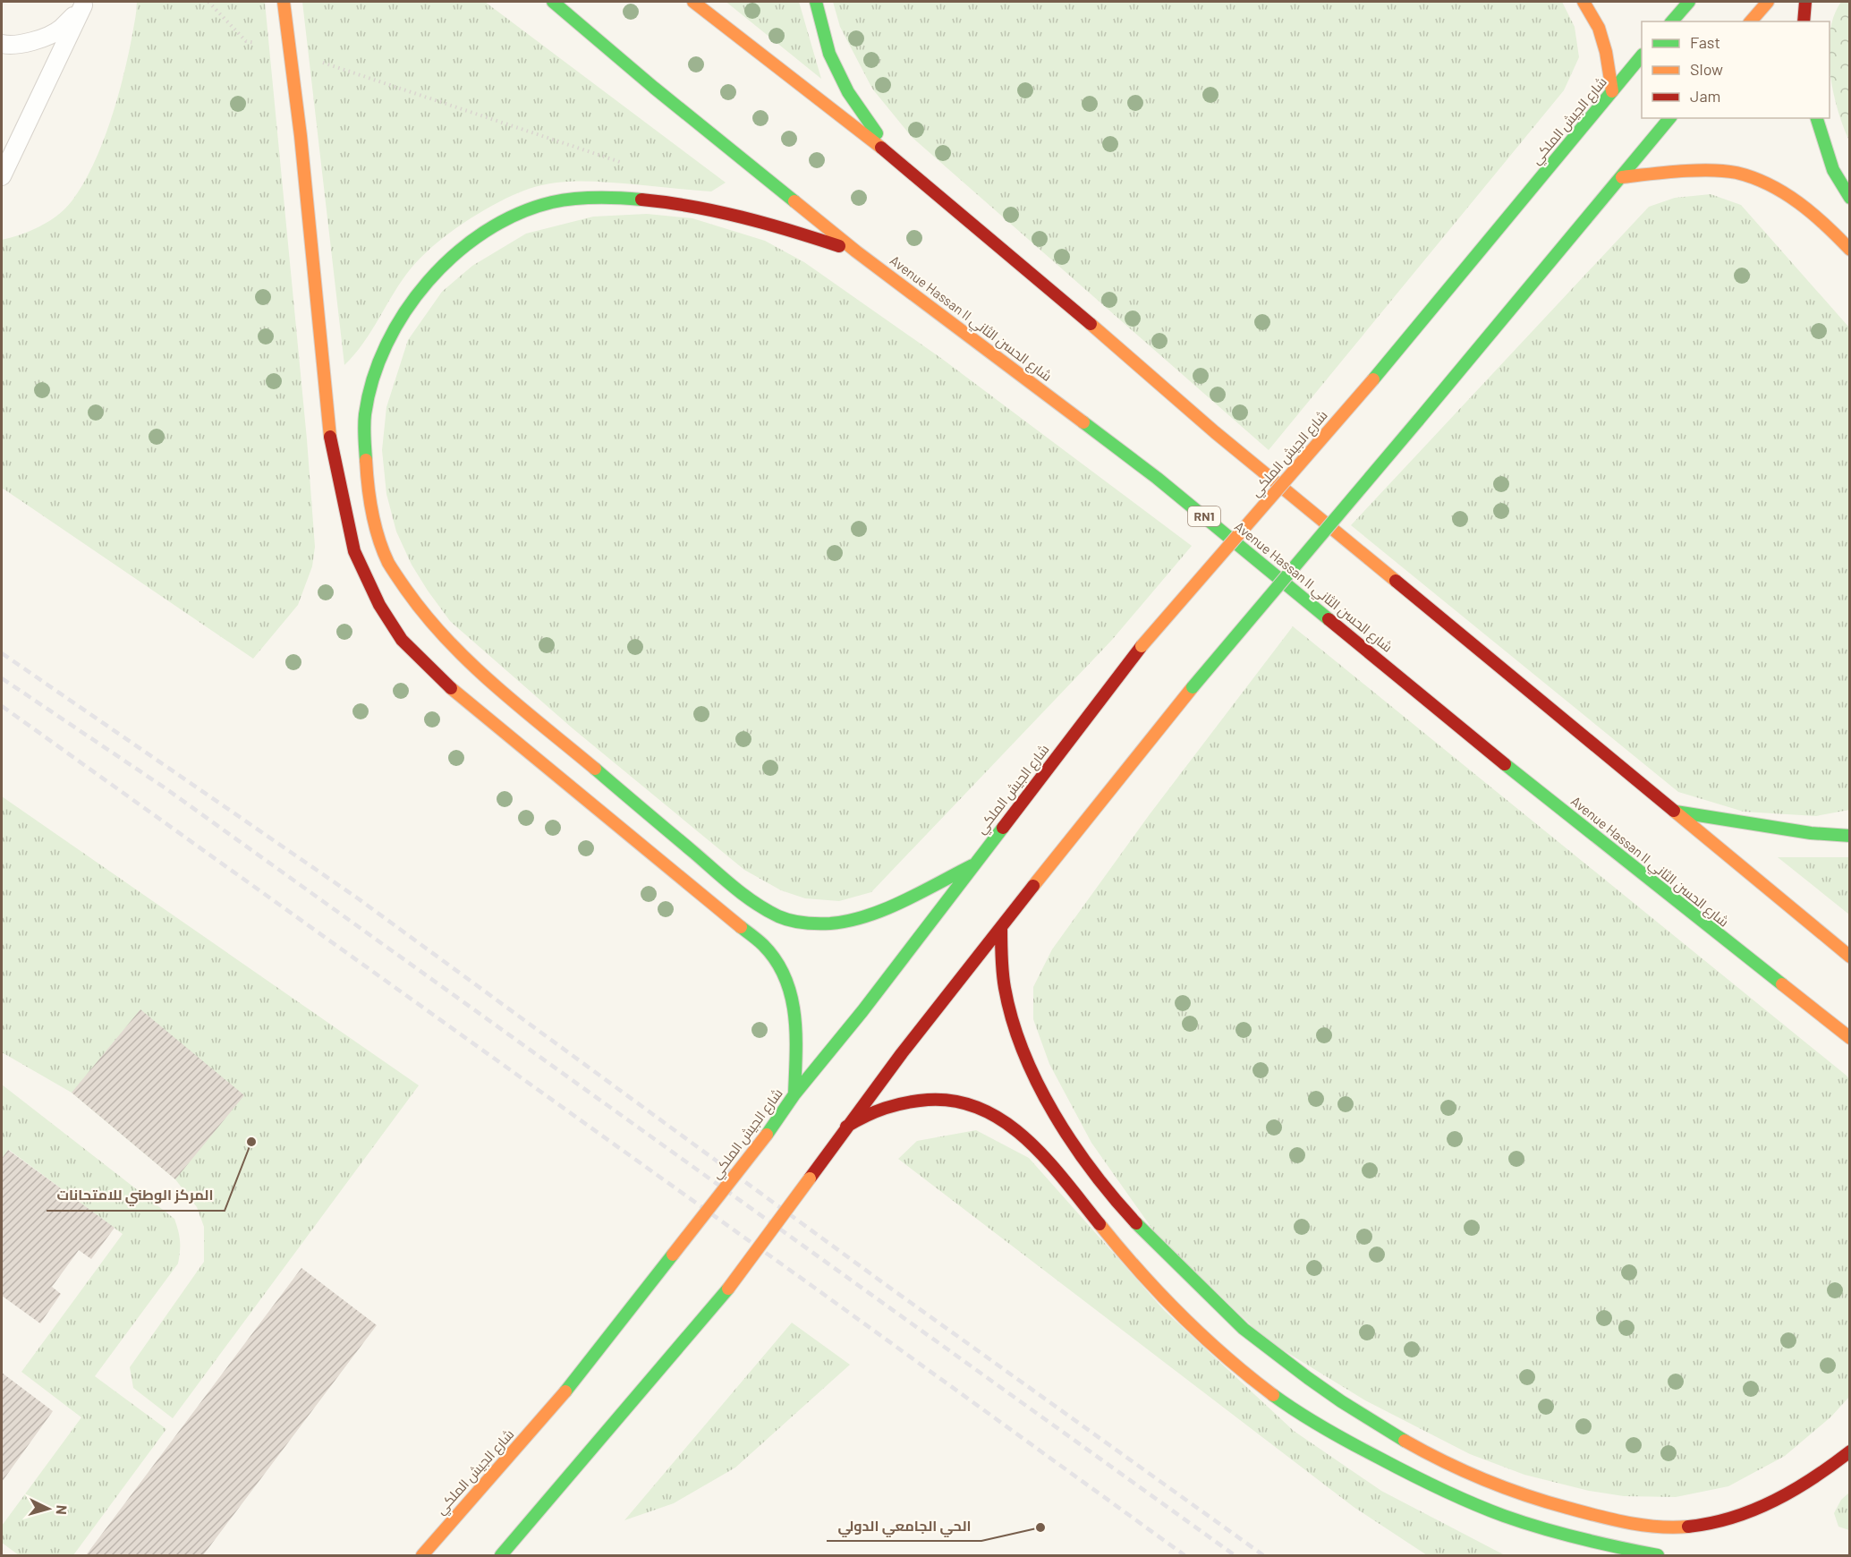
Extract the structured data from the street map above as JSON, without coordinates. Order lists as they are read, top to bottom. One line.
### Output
{"streets":{"main road":["شارع الجيش الملكي","Avenue Hassan II شارع الحسن الثاني","RN1"]},"places":["المركز الوطني للامتحانات","الحي الجامعي الدولي"],"legend":["Fast","Slow","Jam"],"north":"right"}
